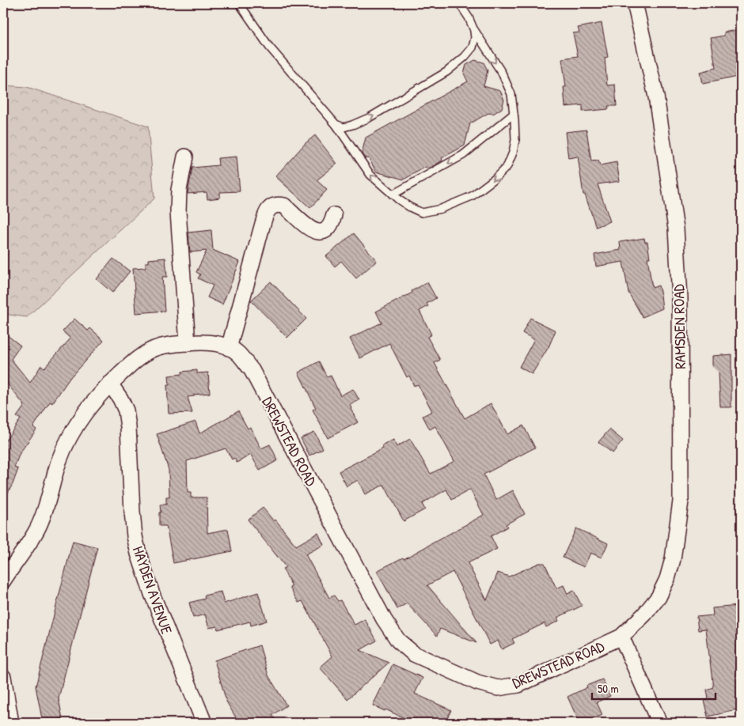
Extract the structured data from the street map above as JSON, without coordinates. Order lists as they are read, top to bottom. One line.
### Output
{"streets":{"street":["RAMSDEN ROAD","DREWSTEAD ROAD","HAYDEN AVENUE"]},"crossings":[["RAMSDEN ROAD","DREWSTEAD ROAD"],["DREWSTEAD ROAD","HAYDEN AVENUE"]],"scale_bar":"50 m"}
